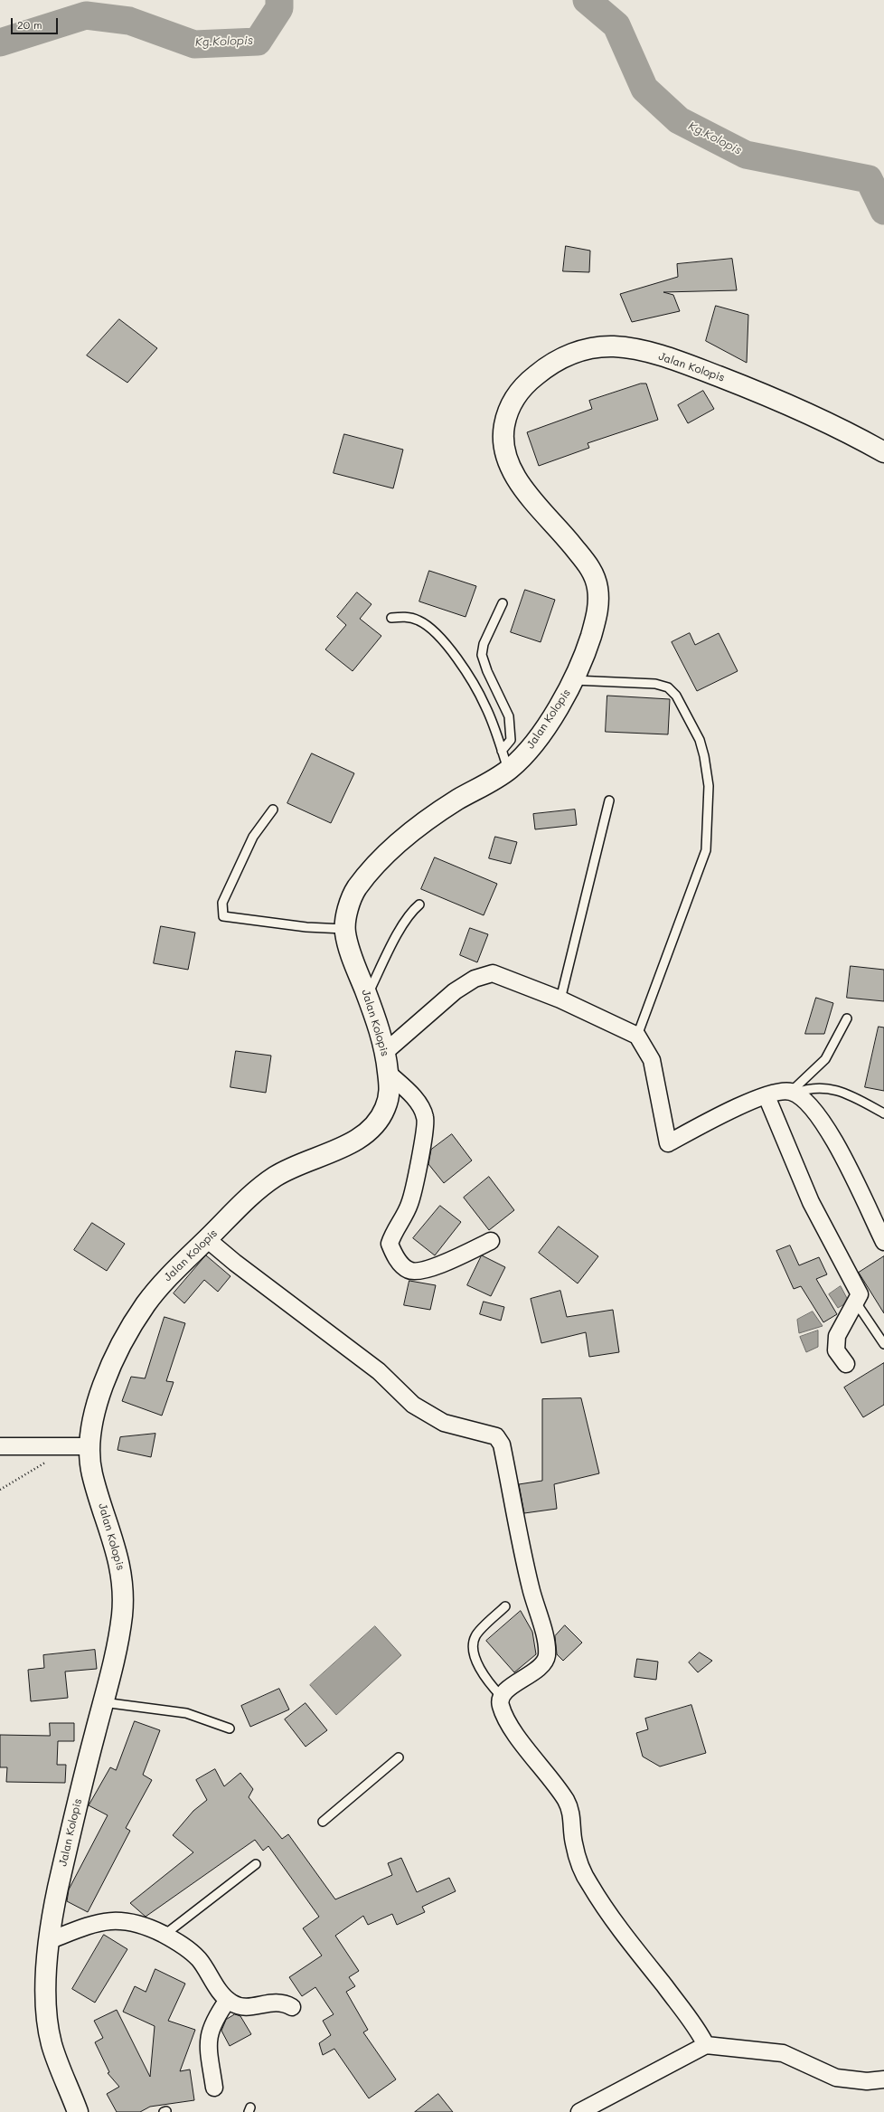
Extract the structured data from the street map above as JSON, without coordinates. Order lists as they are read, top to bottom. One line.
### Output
{"streets":{"street":["Jalan Kolopis"]},"water":["Kg.Kolopis"],"scale_bar":"20 m"}
